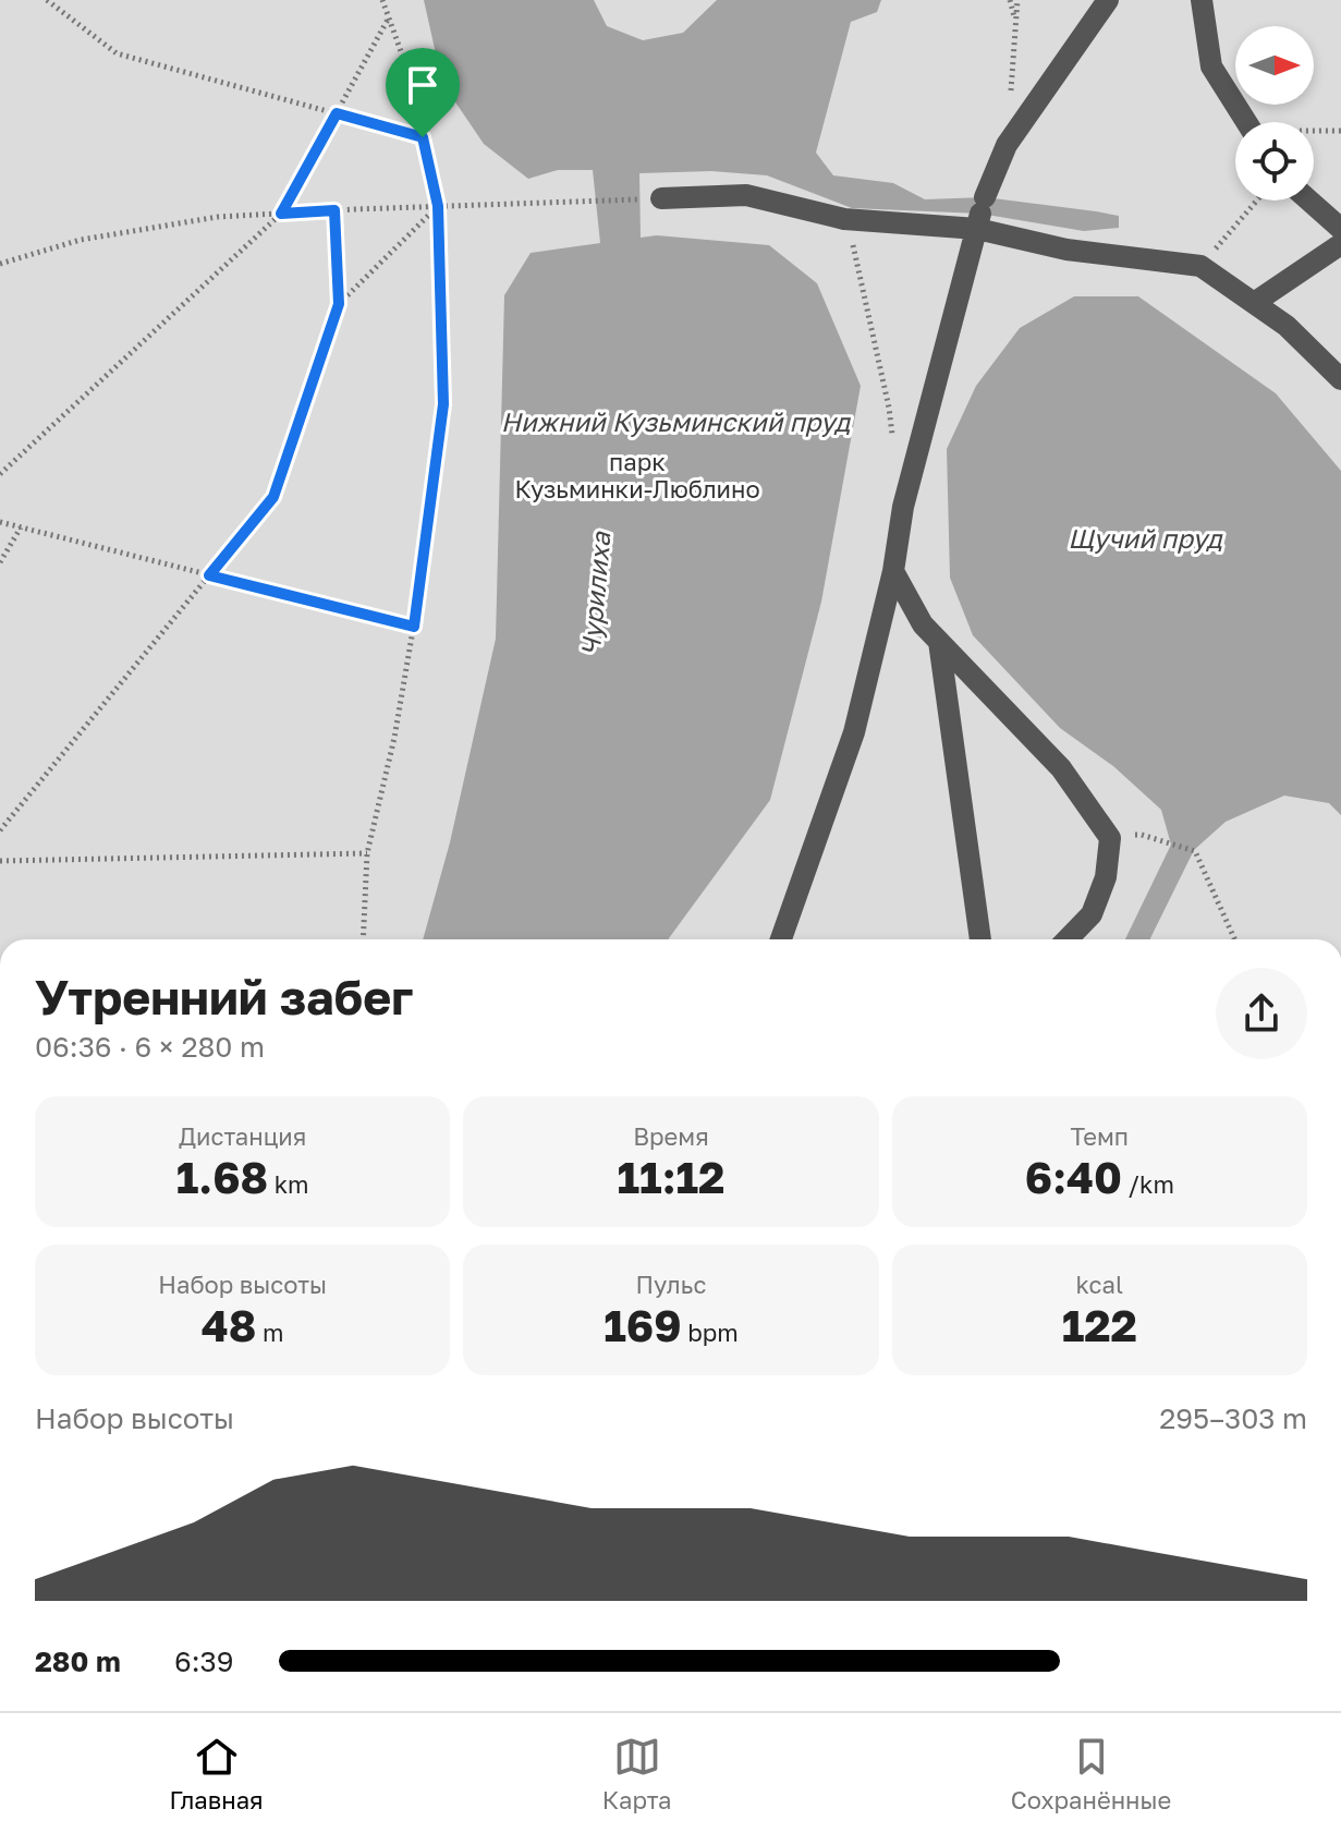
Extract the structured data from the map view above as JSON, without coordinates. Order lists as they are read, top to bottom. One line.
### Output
{"water":["Нижний Кузьминский пруд","Щучий пруд","Чурилиха"],"parks":["парк Кузьминки-Люблино"],"north":"right","page":{"heading":["Утренний забег","06:36 · 6 × 280 m"],"stats":[["Дистанция","1.68 km"],["Время","11:12"],["Темп","6:40 /km"],["Набор высоты","48 m"],["Пульс","169 bpm"],["kcal","122"]],"chart":["Набор высоты","295–303 m"],"list":[{"name":"280 m","note":"6:39"}],"tabs":["Главная","Карта","Сохранённые"]}}
